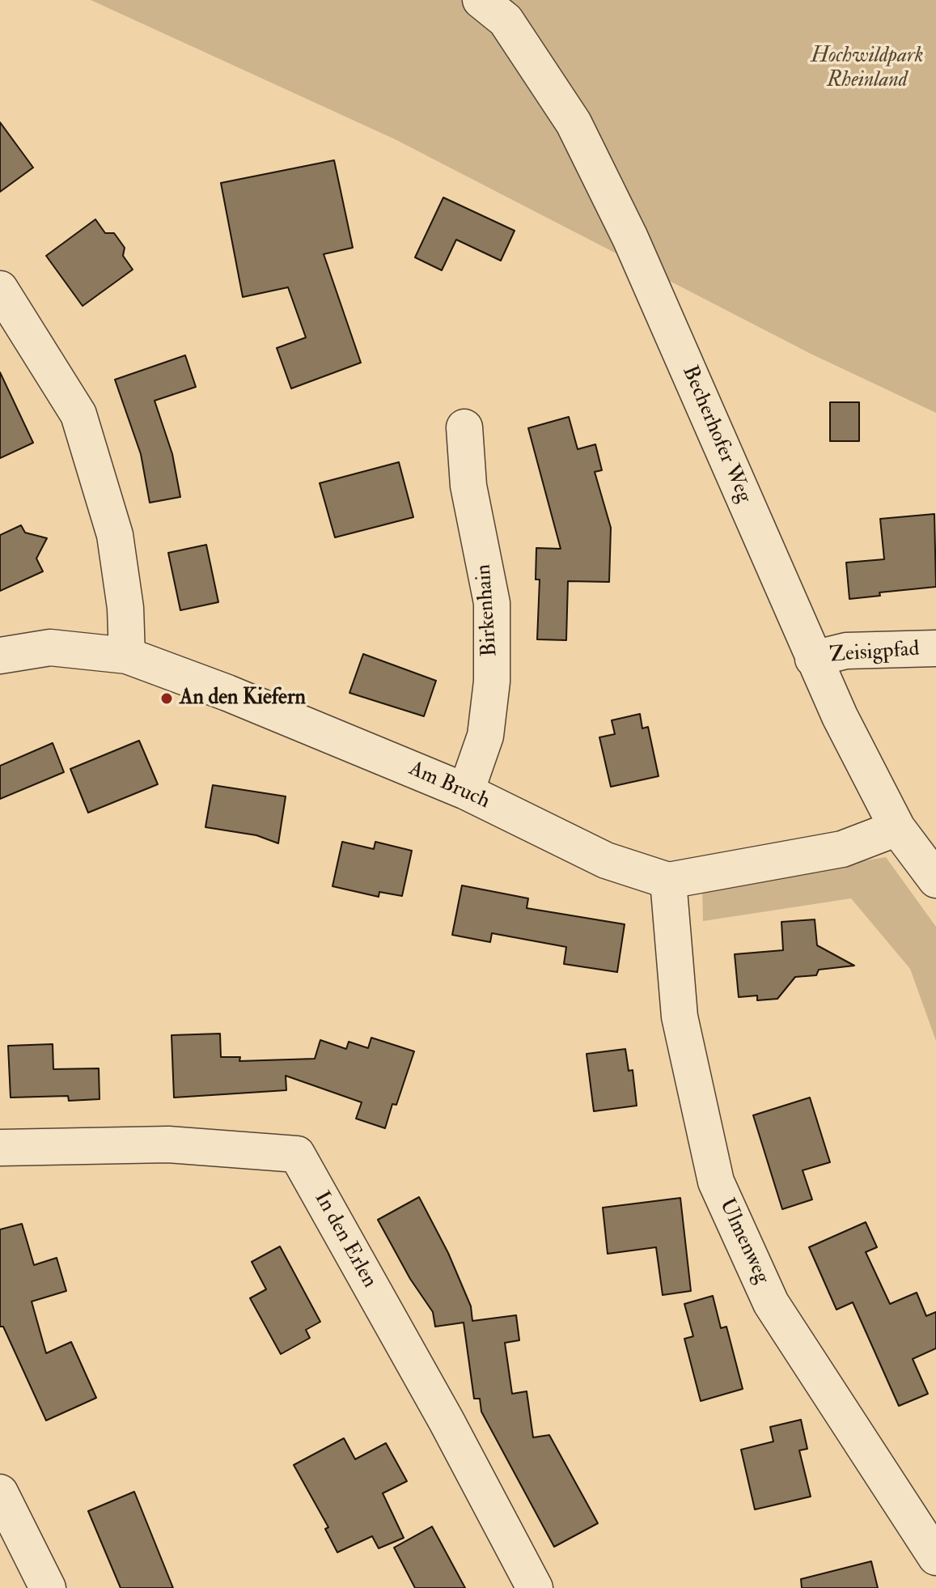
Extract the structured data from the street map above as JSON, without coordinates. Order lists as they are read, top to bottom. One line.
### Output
{"streets":{"street":["Becherhofer Weg","Birkenhain","Zeisigpfad","Am Bruch","In den Erlen","Ulmenweg"]},"crossings":[["Becherhofer Weg","Zeisigpfad"],["Becherhofer Weg","Am Bruch"],["Birkenhain","Am Bruch"],["Am Bruch","Ulmenweg"]],"parks":["Hochwildpark Rheinland"],"places":["An den Kiefern"]}
